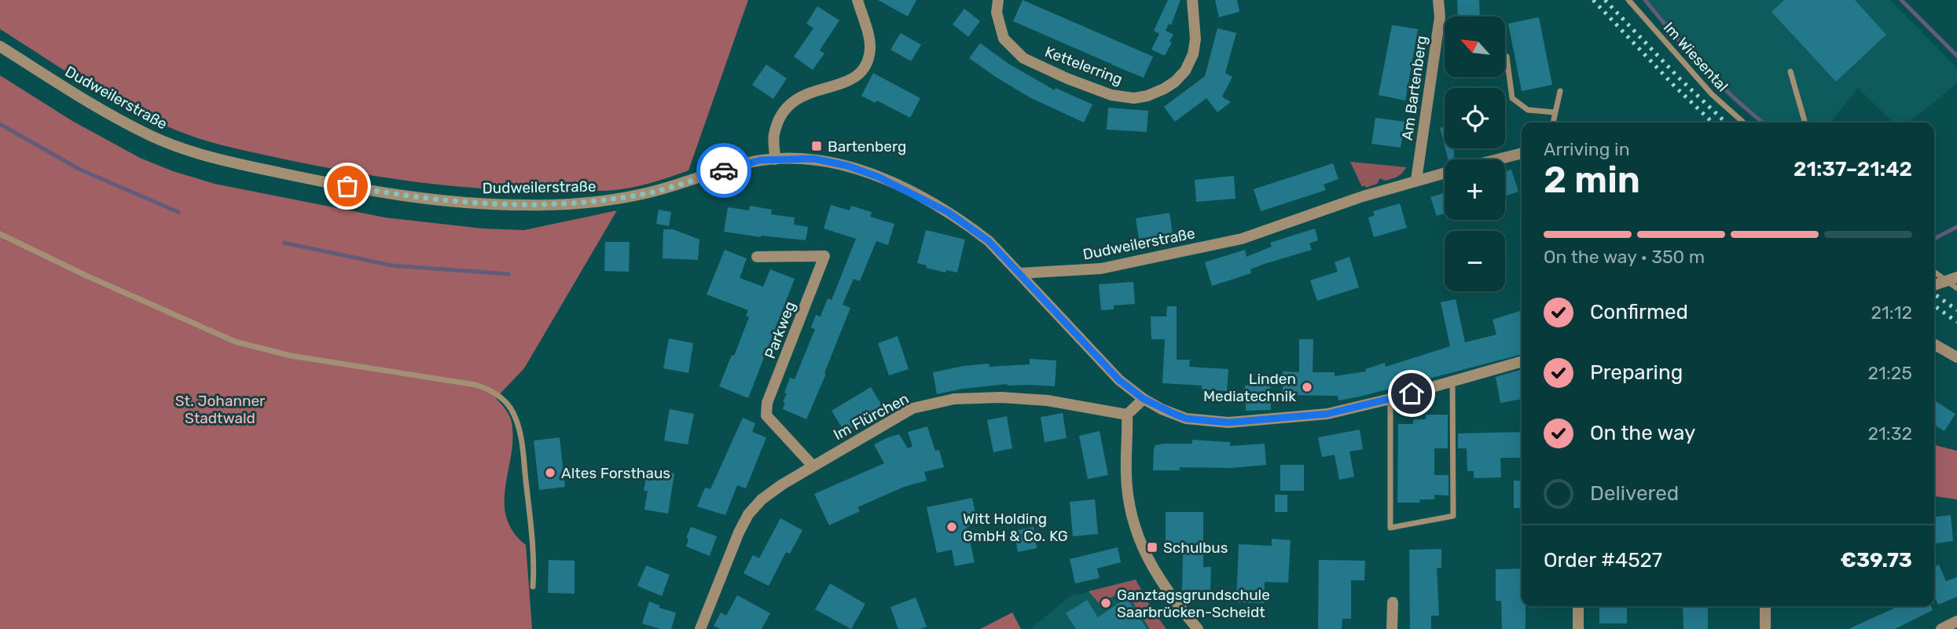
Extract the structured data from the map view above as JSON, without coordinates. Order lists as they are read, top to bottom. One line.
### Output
{"streets":{"street":["Kettelerring","Am Bartenberg","Dudweilerstraße","Parkweg","Im Flürchen"],"lane":["Im Wiesental"]},"crossings":[["Am Bartenberg","Dudweilerstraße"],["Parkweg","Im Flürchen"]],"parks":["St. Johanner Stadtwald"],"places":{"transit":["Bartenberg","Schulbus"],"other":["Linden Mediatechnik","Altes Forsthaus","Witt Holding GmbH & Co. KG","Ganztagsgrundschule Saarbrücken-Scheidt"]},"north":"top left","page":{"map_buttons":["+","−"],"heading":["2 min","Arriving in","21:37–21:42"],"panel":["Order #4527","€39.73"],"bar":"On the way · 350 m","list":[["Confirmed","21:12"],["Preparing","21:25"],["On the way","21:32"],"Delivered"]}}
